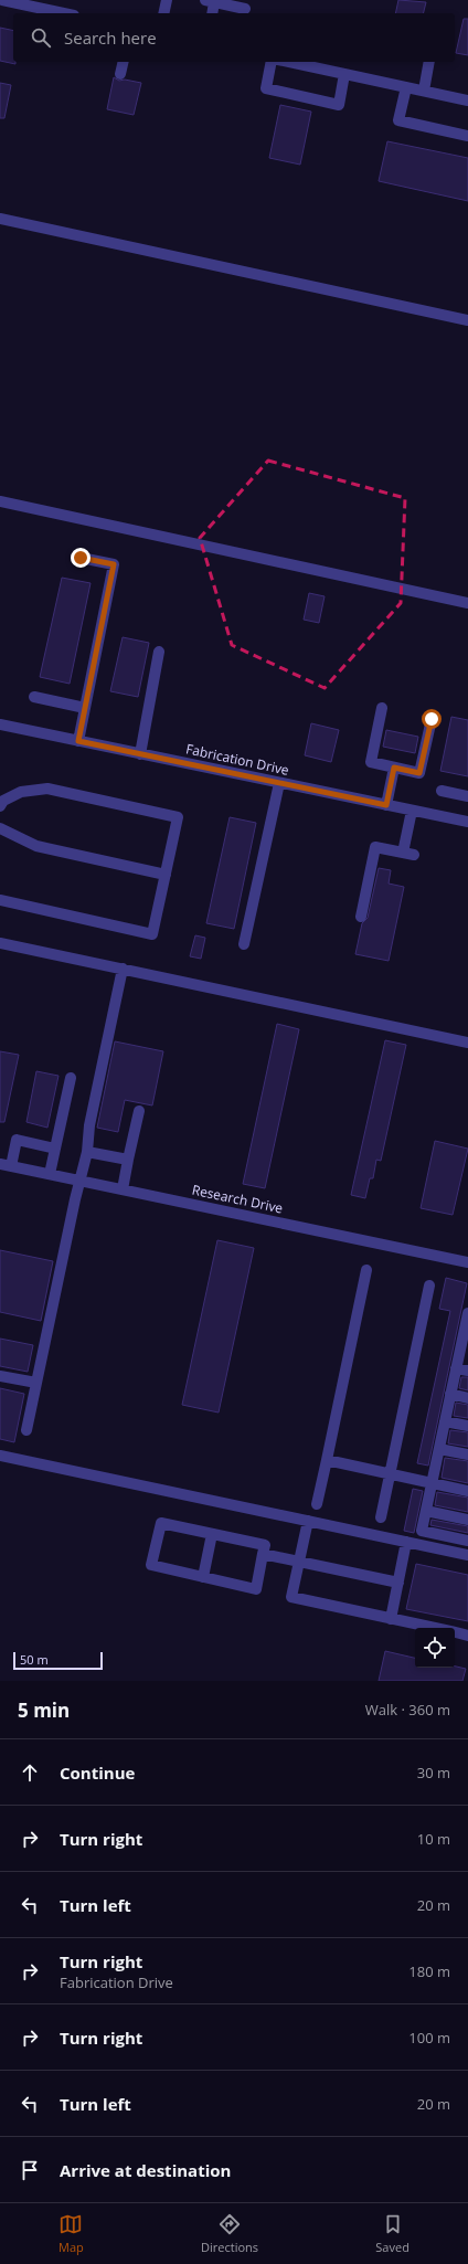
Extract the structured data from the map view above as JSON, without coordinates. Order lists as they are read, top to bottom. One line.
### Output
{"streets":{"street":["Fabrication Drive","Research Drive"]},"scale_bar":"50 m","page":{"search":"Search here","scale":"50 m","heading":["5 min","Walk · 360 m"],"list":[["Continue","30 m"],["Turn right","10 m"],["Turn left","20 m"],["Turn right","Fabrication Drive","180 m"],["Turn right","100 m"],["Turn left","20 m"],"Arrive at destination"],"nav":["Map","Directions","Saved"]}}
